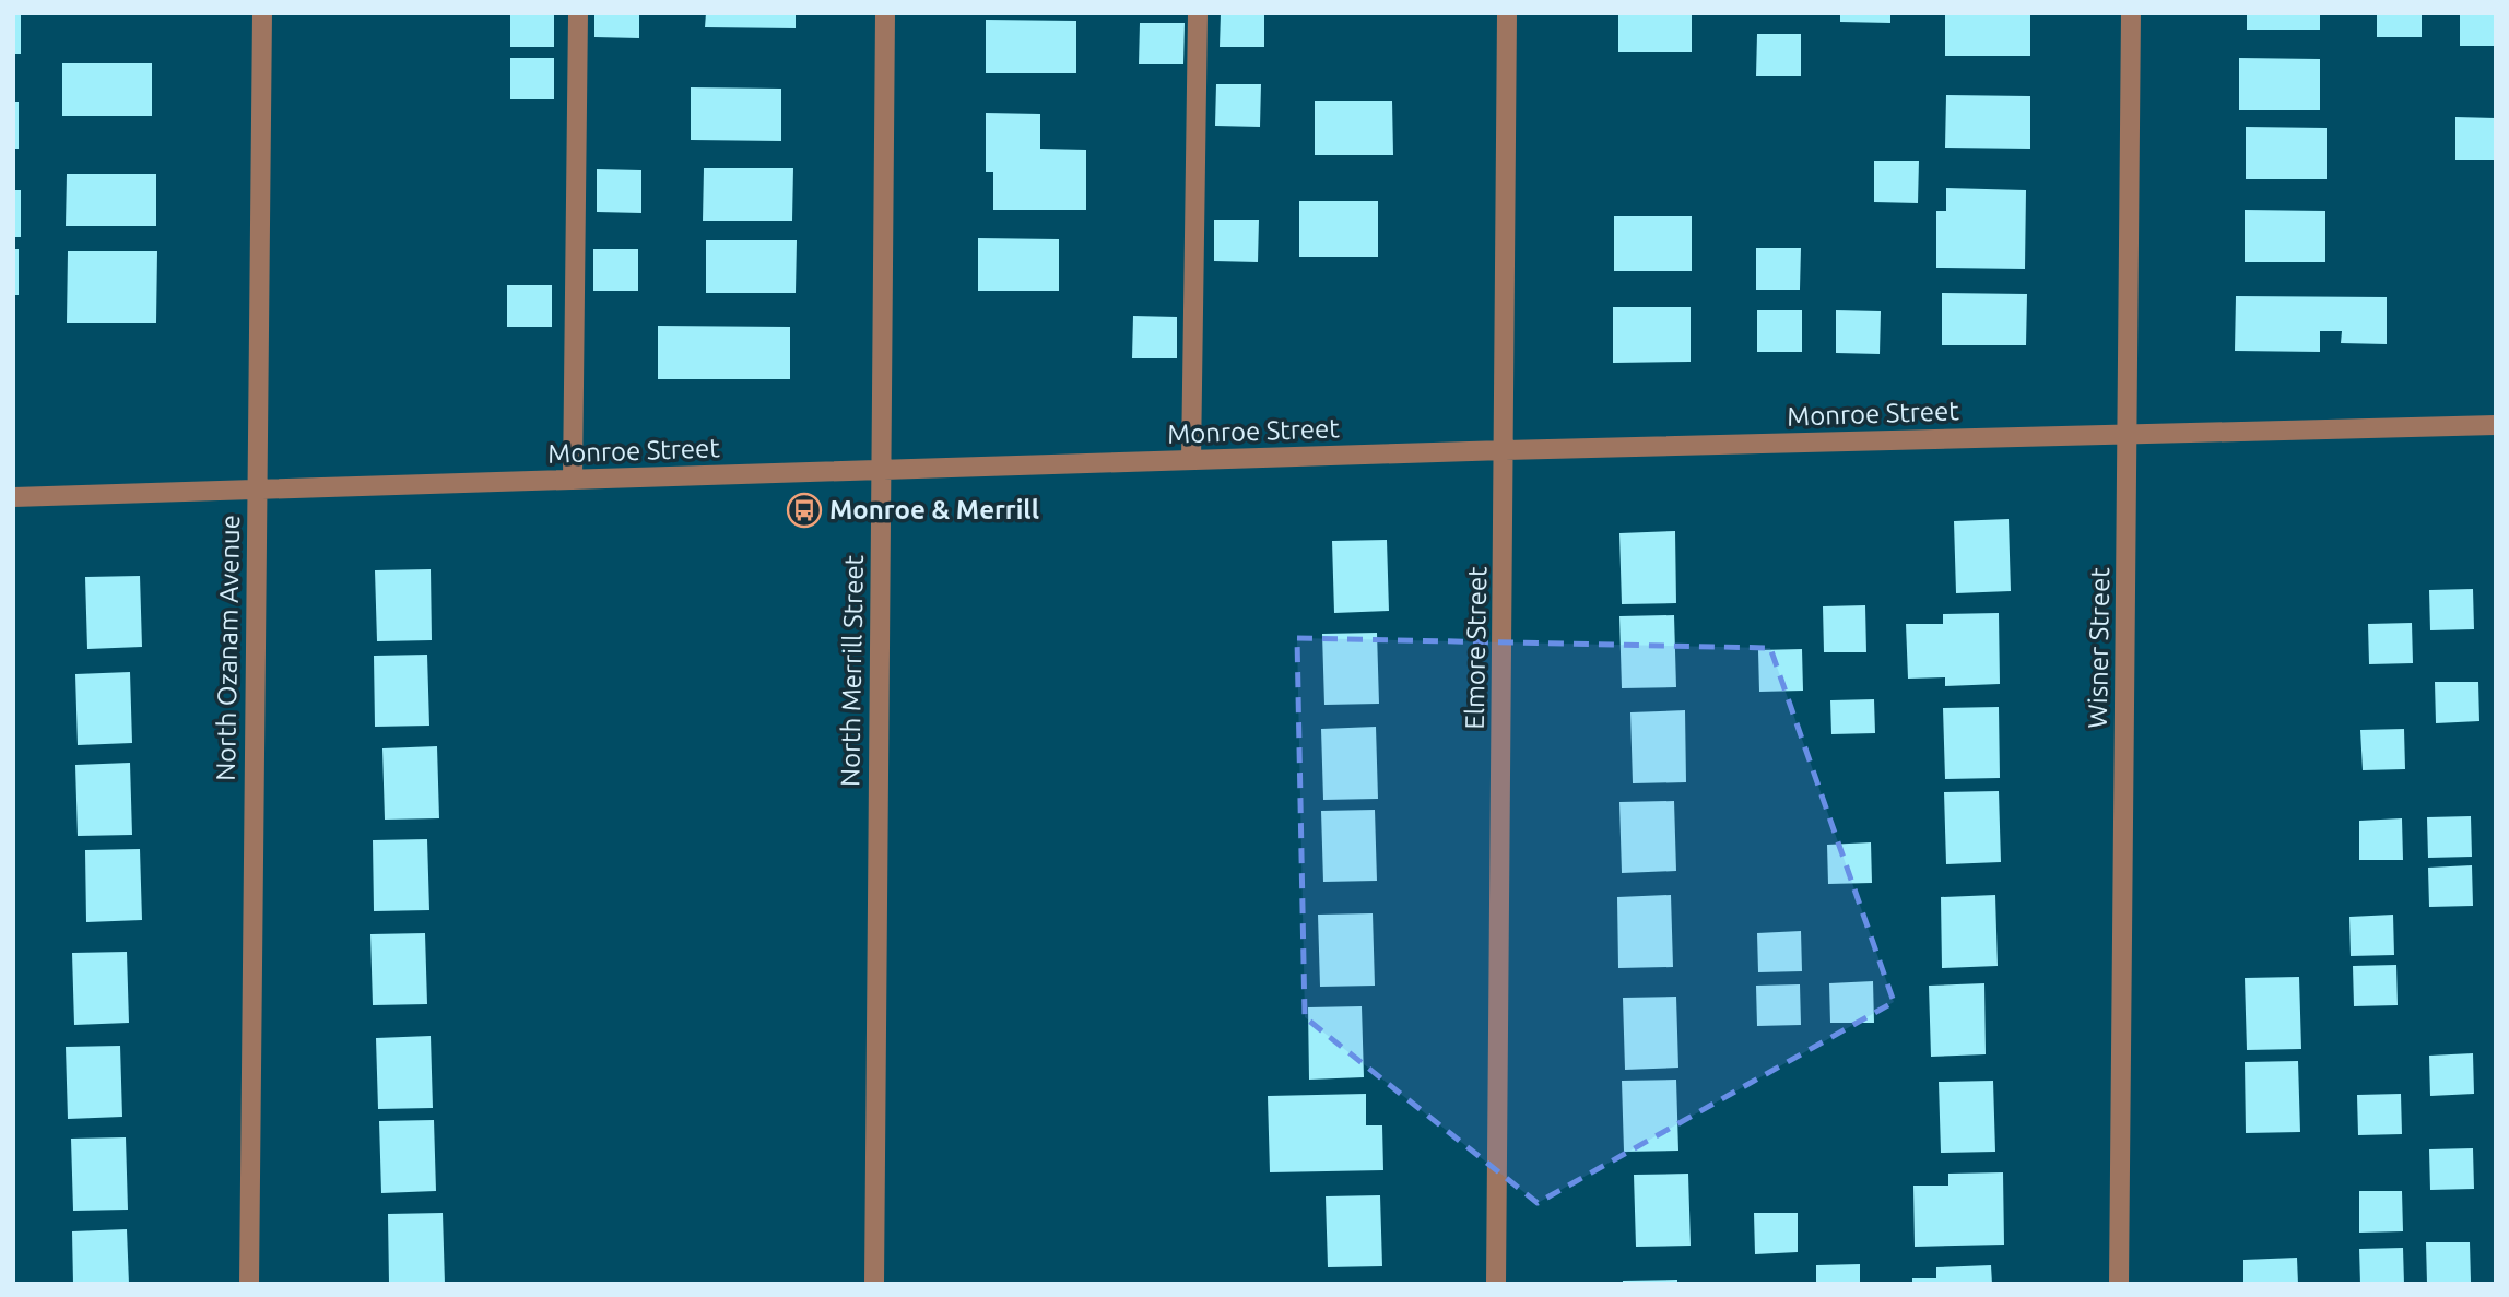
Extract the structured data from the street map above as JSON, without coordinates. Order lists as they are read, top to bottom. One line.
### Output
{"streets":{"street":["Monroe Street","North Ozanam Avenue","Elmore Street","Wisner Street","North Merrill Street"]},"crossings":[["Monroe Street","North Ozanam Avenue"],["Monroe Street","Elmore Street"],["Monroe Street","Wisner Street"],["Monroe Street","North Merrill Street"]],"places":{"bus stop":["Monroe & Merrill"]}}
